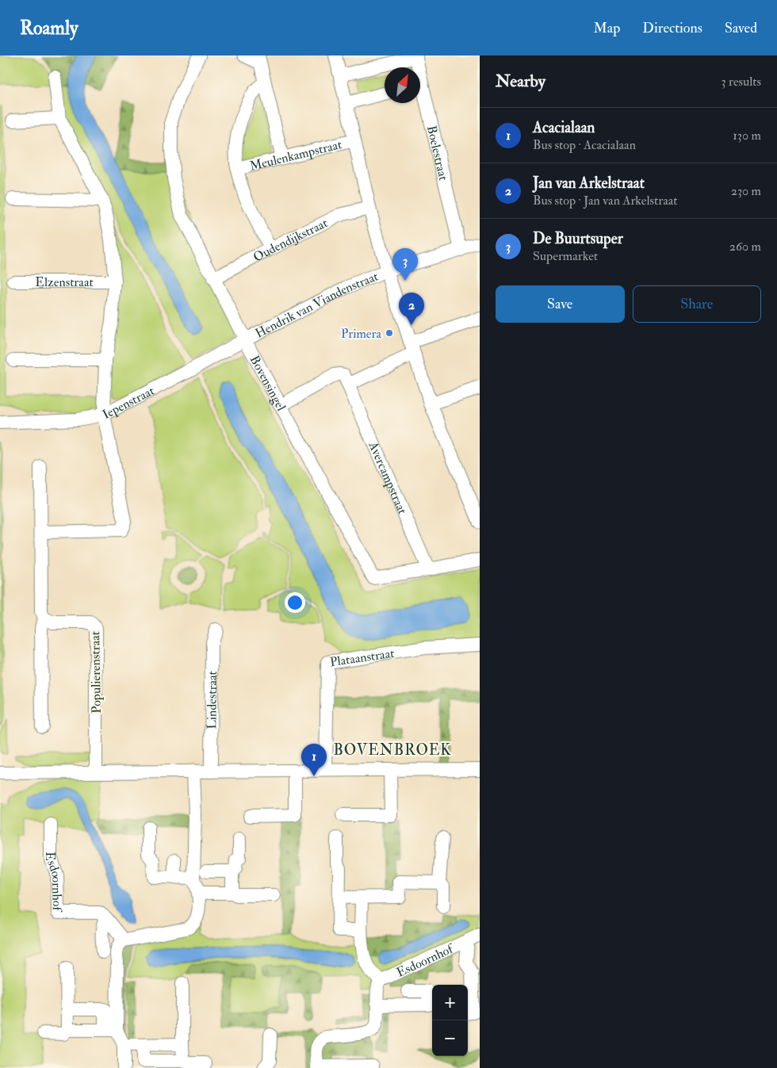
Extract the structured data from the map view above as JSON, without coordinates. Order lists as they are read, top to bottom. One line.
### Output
{"streets":{"street":["Boelestraat","Meulenkampstraat","Oudendijkstraat","Elzenstraat","Hendrik van Viandenstraat","Bovensingel","Iepenstraat","Avercampstraat","Plataanstraat","Populierenstraat","Lindestraat","Esdoornhof"]},"crossings":[["Boelestraat","Hendrik van Viandenstraat"],["Oudendijkstraat","Bovensingel"],["Hendrik van Viandenstraat","Bovensingel"],["Hendrik van Viandenstraat","Iepenstraat"],["Bovensingel","Iepenstraat"],["Bovensingel","Avercampstraat"]],"districts":["BOVENBROEK"],"places":["Primera"],"north":"top right","page":{"header":"Roamly","nav":["Map","Directions","Saved"],"heading":["Nearby","3 results"],"list":[{"mark":"1","name":"Acacialaan","note":"Bus stop · Acacialaan","value":"130 m"},{"mark":"2","name":"Jan van Arkelstraat","note":"Bus stop · Jan van Arkelstraat","value":"230 m"},{"mark":"3","name":"De Buurtsuper","note":"Supermarket","value":"260 m"}],"pins":["3","2","1"],"buttons":["Save","Share"],"map_buttons":["+","−"]}}
